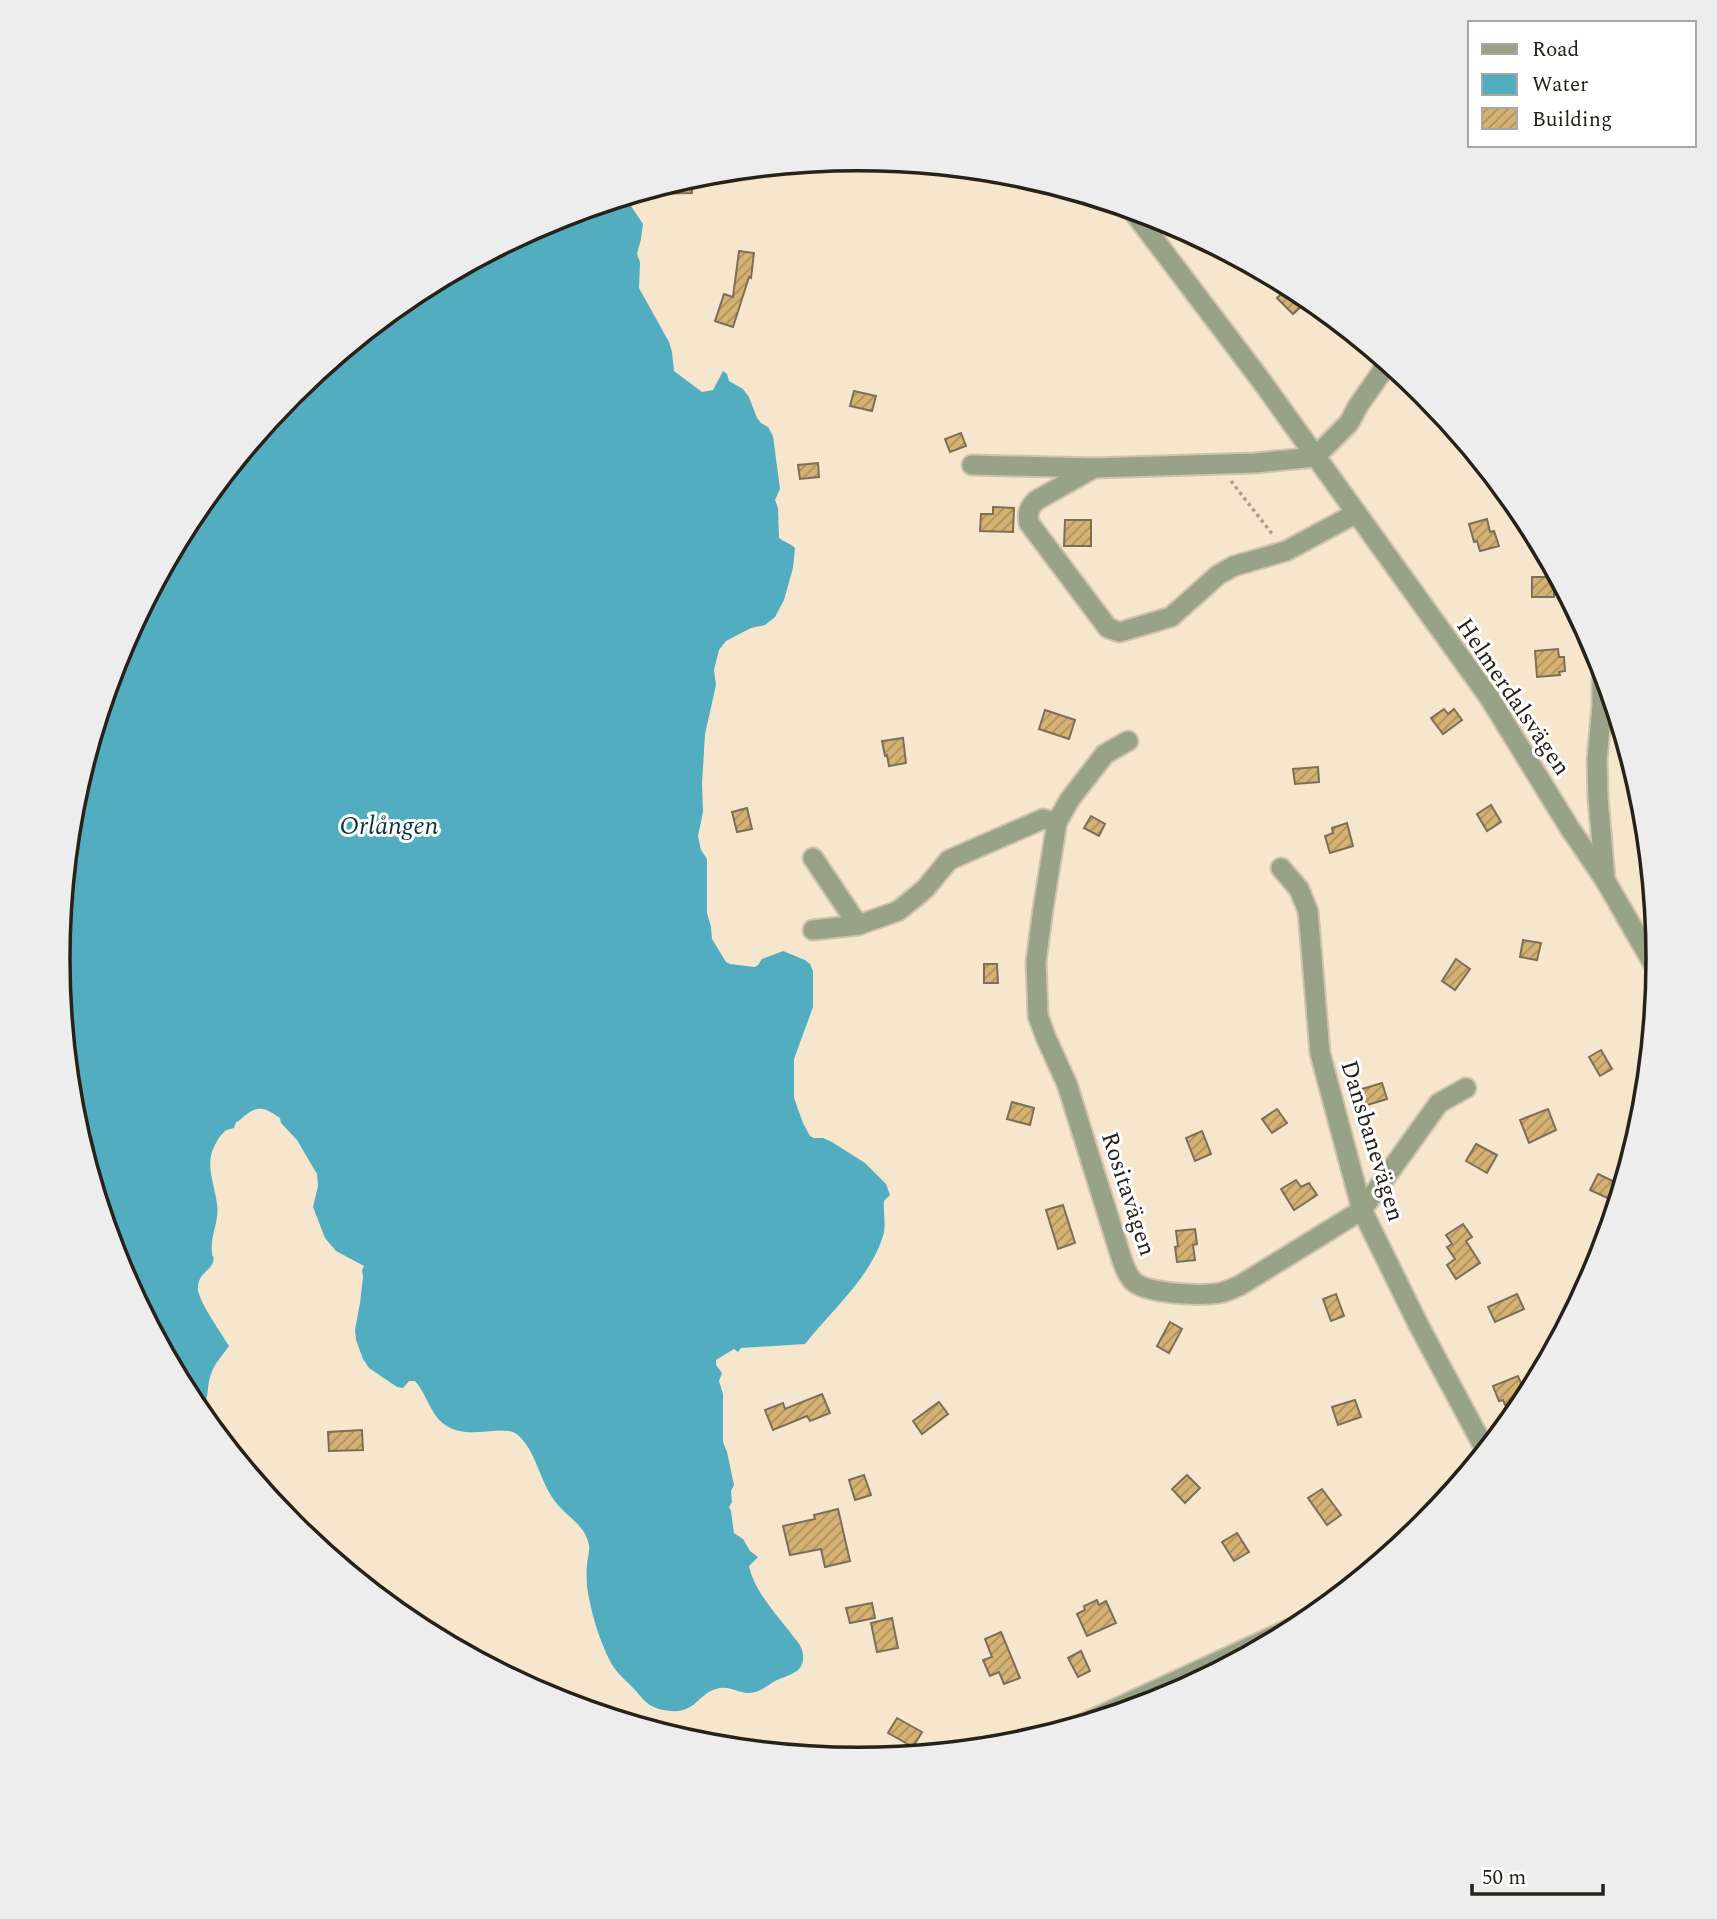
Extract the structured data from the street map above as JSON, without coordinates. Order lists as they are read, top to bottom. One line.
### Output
{"streets":{"street":["Helmerdalsvägen","Dansbanevägen","Rositavägen"]},"crossings":[["Dansbanevägen","Rositavägen"]],"water":["Orlången"],"legend":["Road","Water","Building"],"scale_bar":"50 m"}
